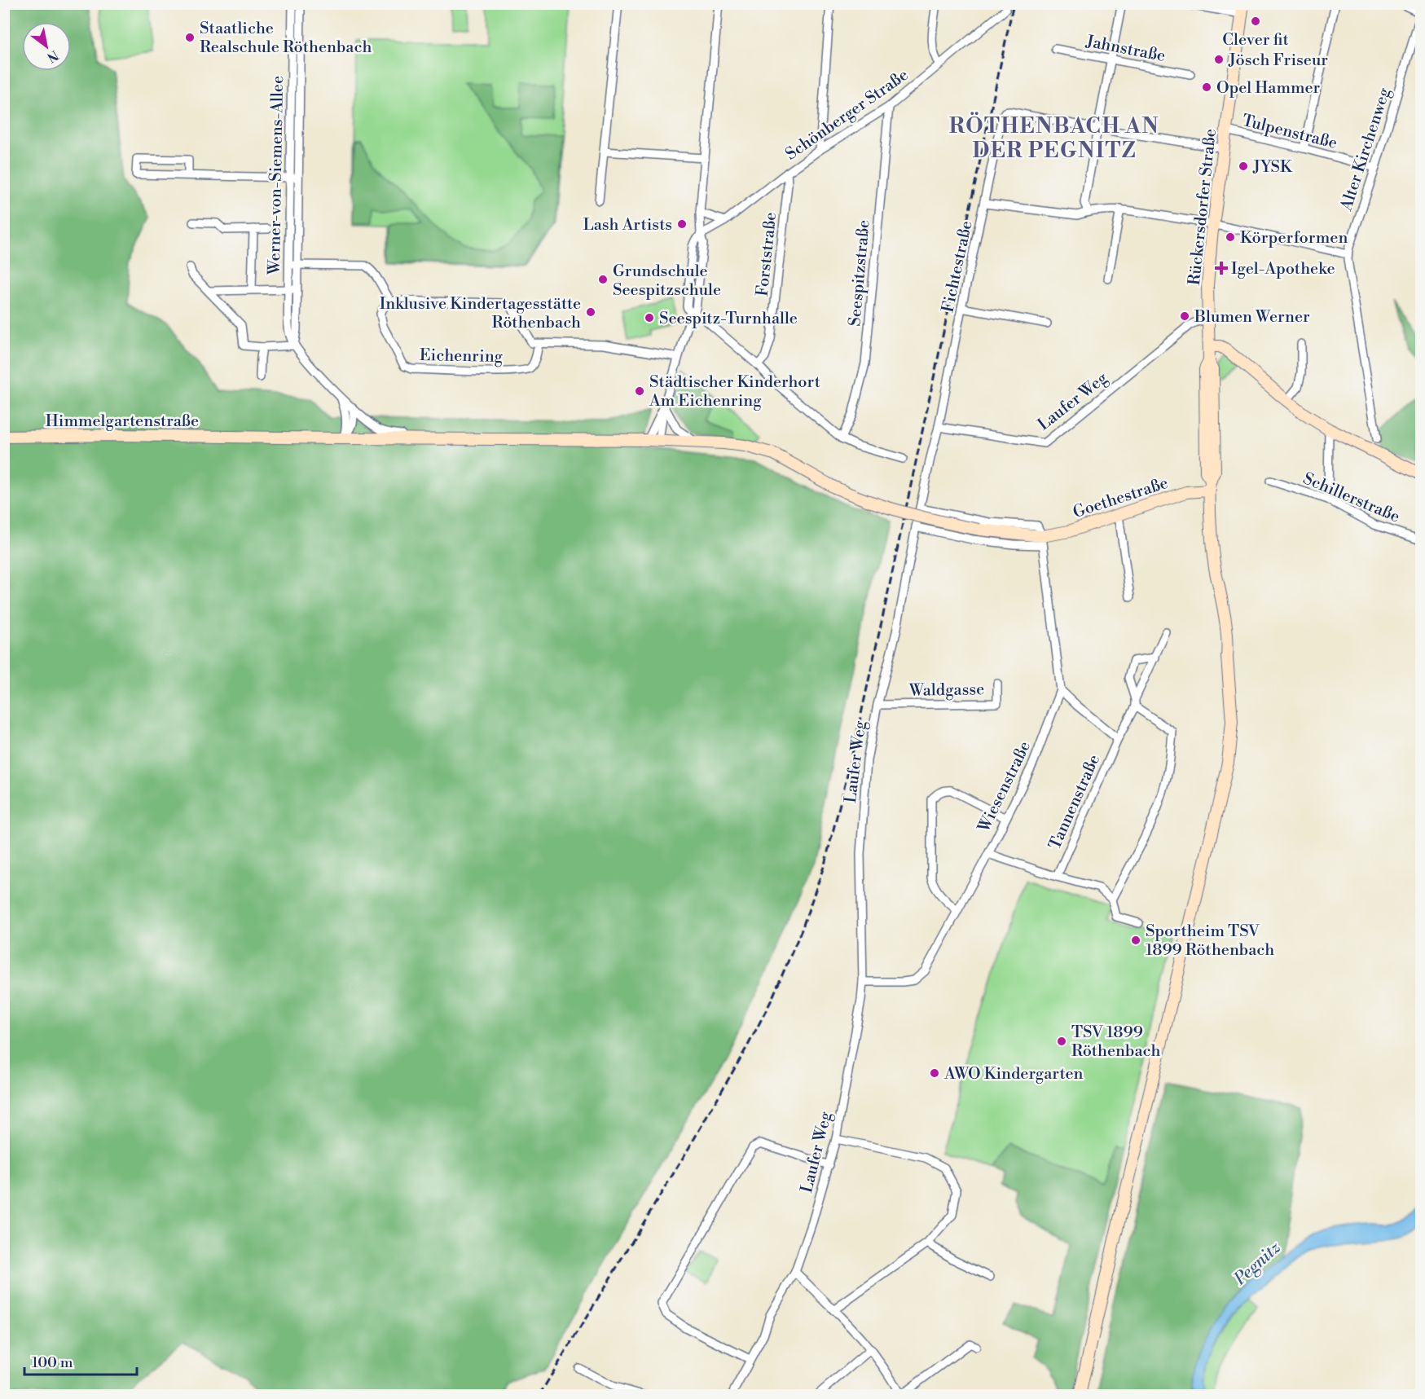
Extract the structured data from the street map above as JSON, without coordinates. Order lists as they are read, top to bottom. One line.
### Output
{"streets":{"main road":["Rückersdorfer Straße","Himmelgartenstraße","Goethestraße"],"street":["Jahnstraße","Schönberger Straße","Tulpenstraße","Alter Kirchenweg","Werner-von-Siemens-Allee","Forststraße","Fichtestraße","Seespitzstraße","Eichenring","Laufer Weg","Schillerstraße","Waldgasse","Wiesenstraße","Tannenstraße"]},"crossings":[["Schönberger Straße","Forststraße"],["Schönberger Straße","Seespitzstraße"],["Tulpenstraße","Alter Kirchenweg"],["Tulpenstraße","Rückersdorfer Straße"],["Rückersdorfer Straße","Laufer Weg"],["Rückersdorfer Straße","Goethestraße"],["Fichtestraße","Laufer Weg"],["Laufer Weg","Goethestraße"],["Laufer Weg","Waldgasse"],["Laufer Weg","Wiesenstraße"],["Goethestraße","Wiesenstraße"]],"districts":["RÖTHENBACH AN DER PEGNITZ"],"water":["Pegnitz"],"places":{"other":["Clever fit","Staatliche Realschule Röthenbach","Jösch Friseur","Opel Hammer","JYSK","Lash Artists","Körperformen","Grundschule Seespitzschule","Inklusive Kindertagesstätte Röthenbach","Blumen Werner","Seespitz-Turnhalle","Städtischer Kinderhort Am Eichenring","Sportheim TSV 1899 Röthenbach","TSV 1899 Röthenbach","AWO Kindergarten"],"health":["Igel-Apotheke"]},"scale_bar":"100 m","north":"bottom right"}
